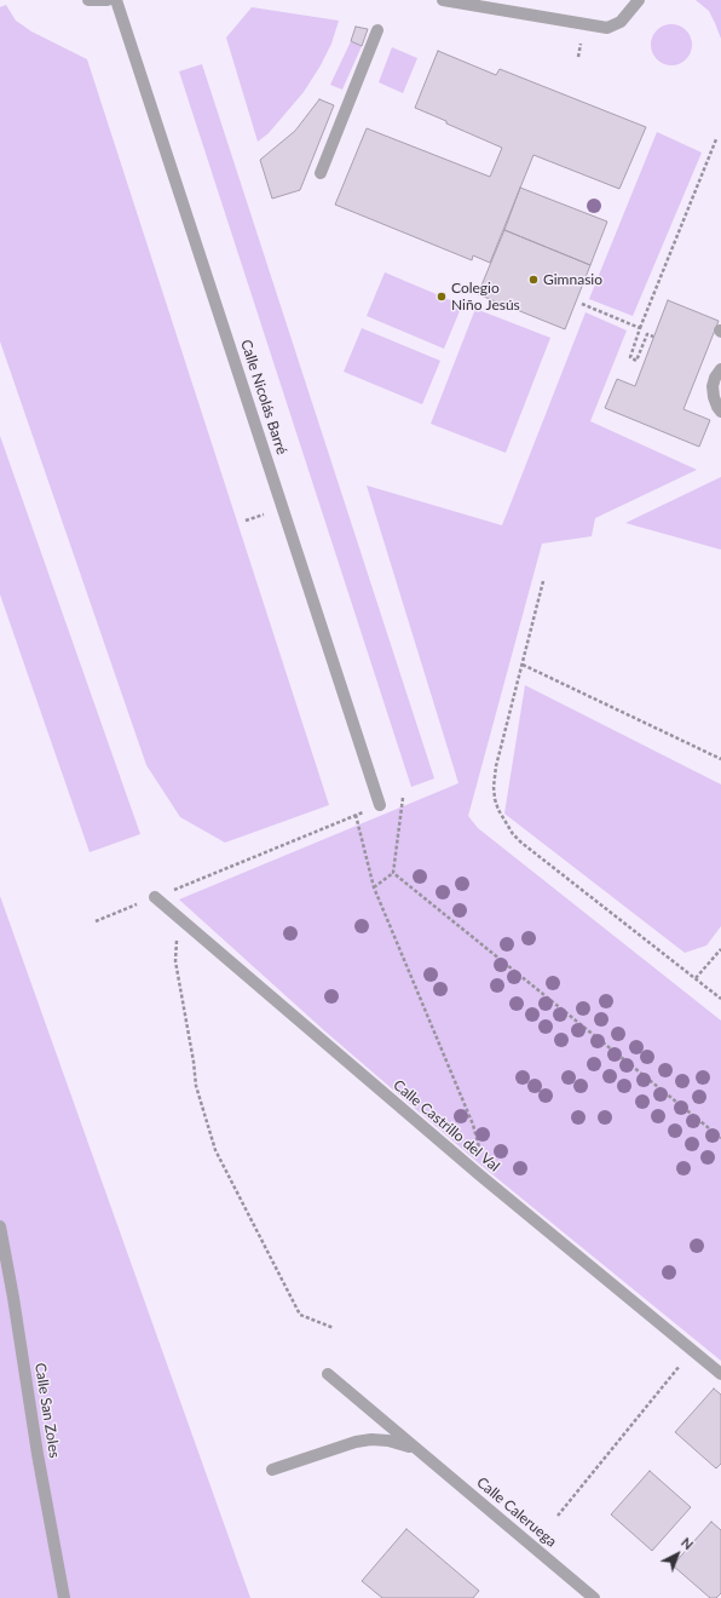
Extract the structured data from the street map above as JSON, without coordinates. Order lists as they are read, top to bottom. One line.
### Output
{"streets":{"street":["Calle Nicolás Barré","Calle Castrillo del Val","Calle San Zoles","Calle Caleruega"]},"places":["Gimnasio","Colegio Niño Jesús"],"north":"top right"}
